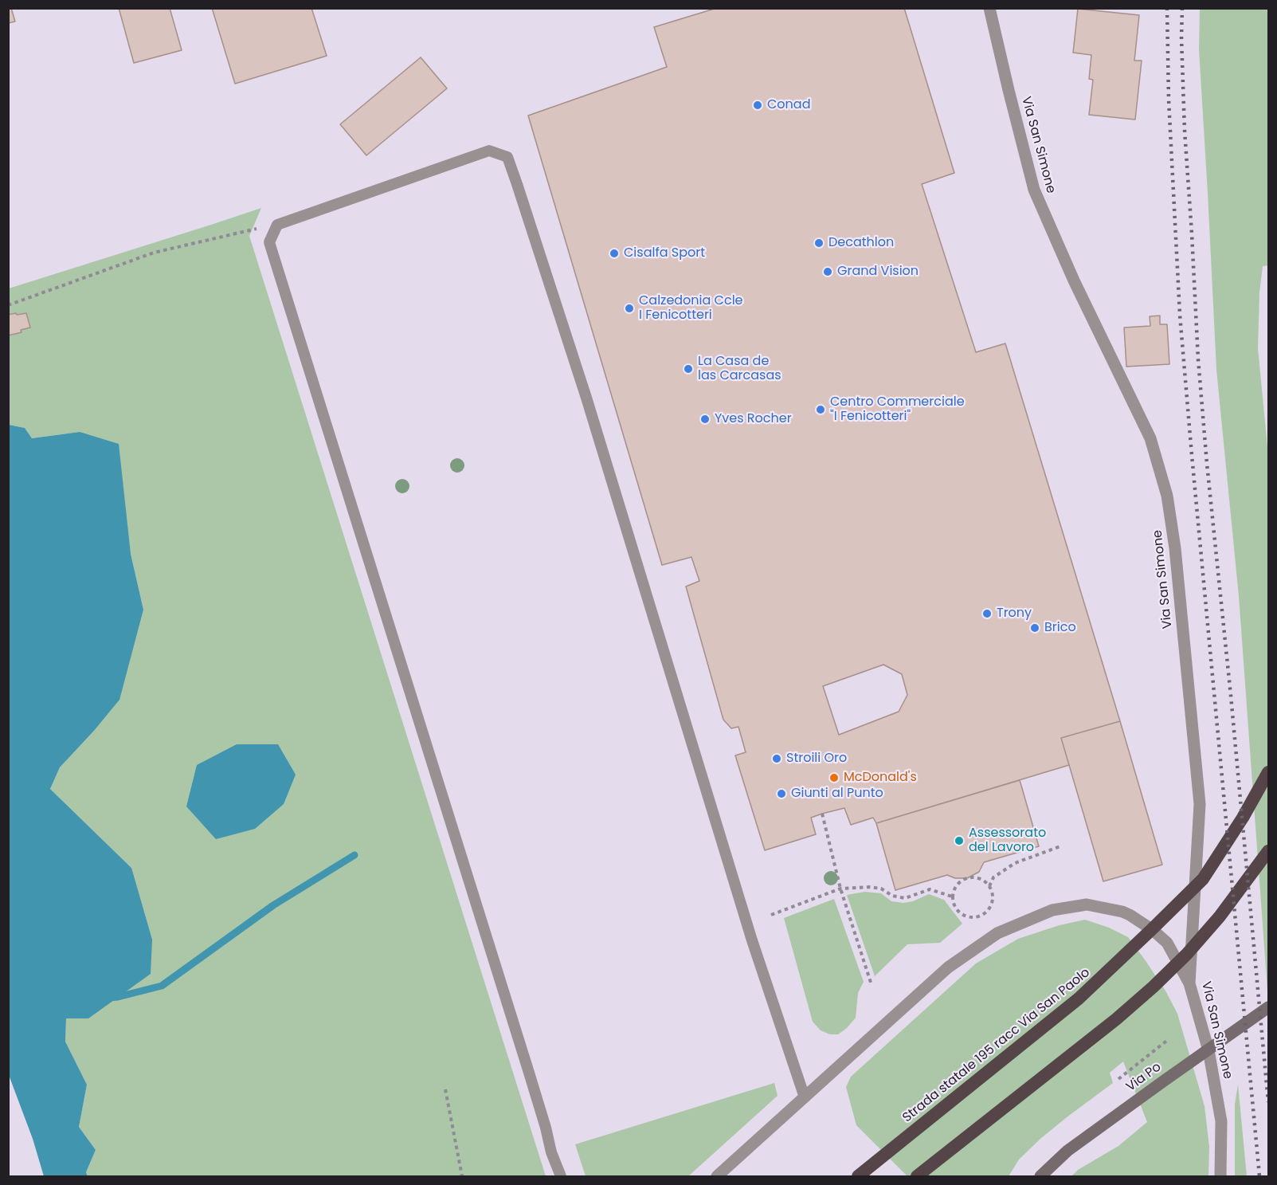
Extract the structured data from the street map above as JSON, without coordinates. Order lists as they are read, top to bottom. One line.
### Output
{"streets":{"highway":["Strada statale 195 racc Via San Paolo"],"main road":["Via Po"],"street":["Via San Simone"]},"places":["Conad","Decathlon","Cisalfa Sport","Grand Vision","Calzedonia Ccle I Fenicotteri","La Casa de las Carcasas","Centro Commerciale \"I Fenicotteri\"","Yves Rocher","Trony","Brico","Stroili Oro","McDonald's","Giunti al Punto","Assessorato del Lavoro"]}
